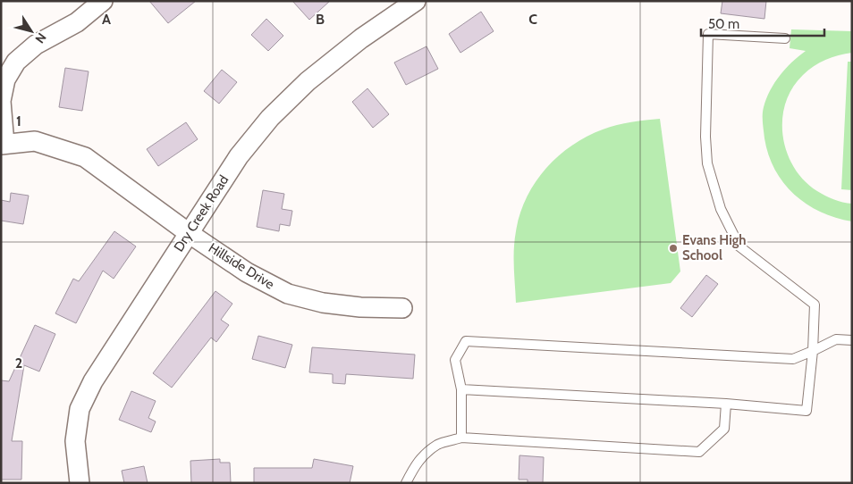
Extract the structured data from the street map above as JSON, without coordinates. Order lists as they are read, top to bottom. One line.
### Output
{"streets":{"street":["Dry Creek Road","Hillside Drive"]},"crossings":[["Dry Creek Road","Hillside Drive"]],"places":["Evans High School"],"scale_bar":"50 m","north":"bottom right","grid":{"columns":["A","B","C"],"rows":["1","2"]}}
